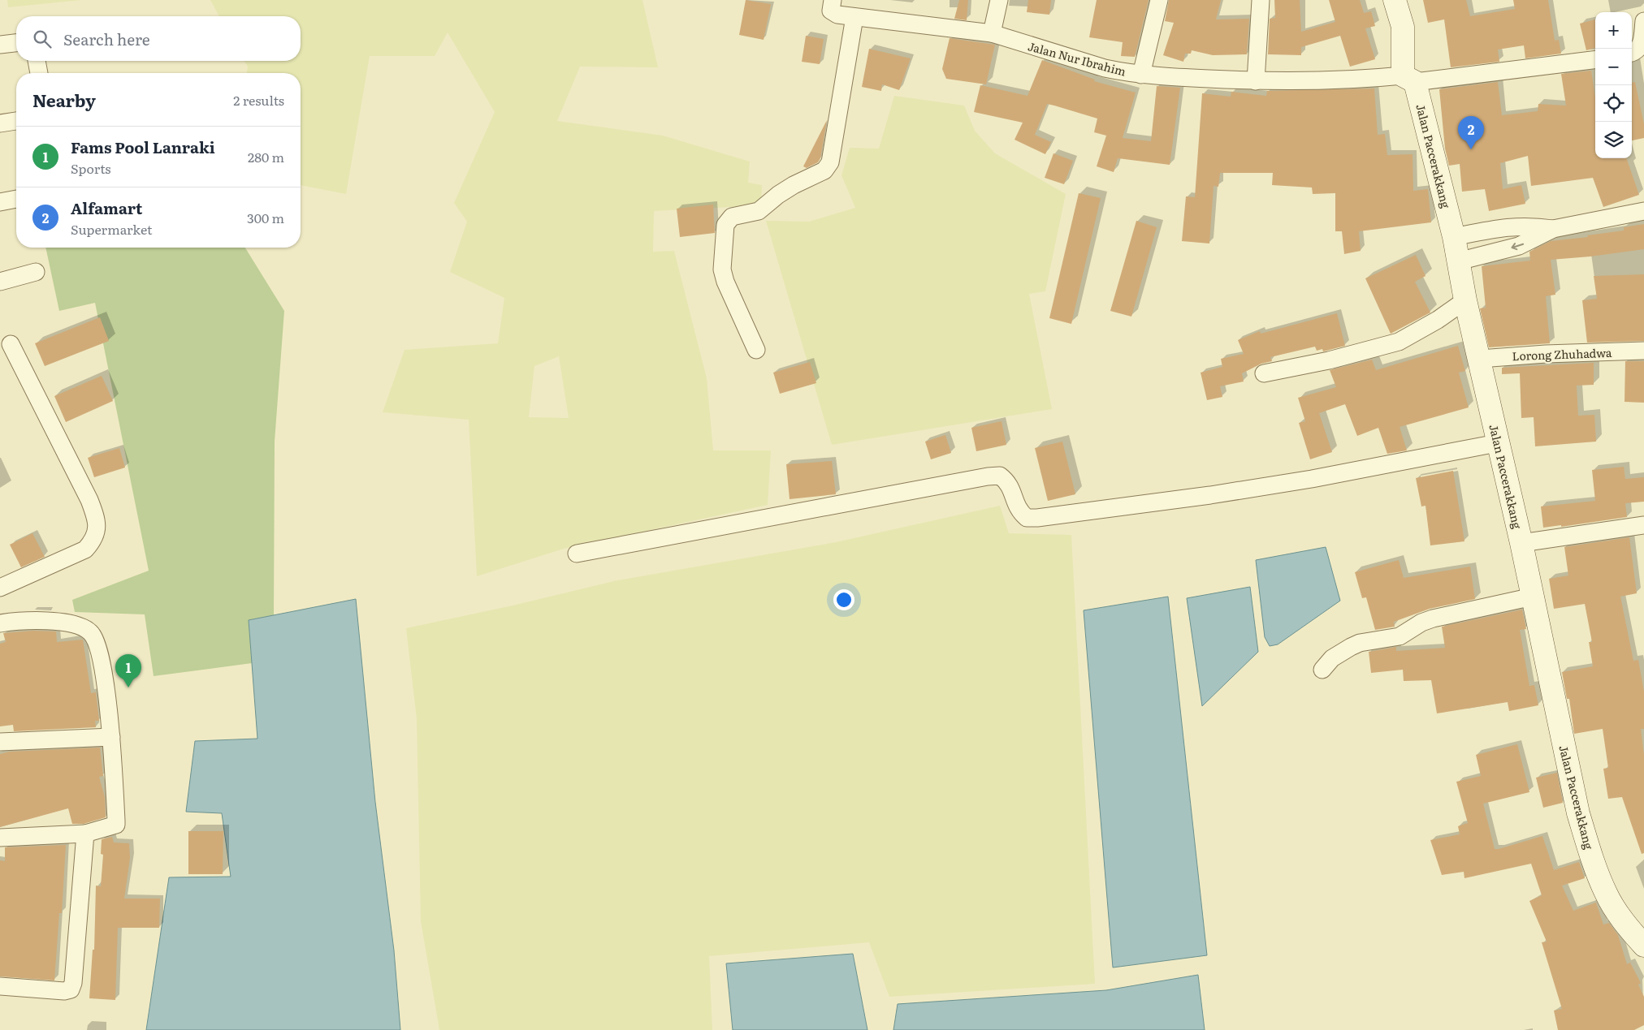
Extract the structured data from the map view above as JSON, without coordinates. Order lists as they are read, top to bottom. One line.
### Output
{"streets":{"main road":["Jalan Paccerakkang"],"street":["Jalan Nur Ibrahim","Lorong Zhuhadwa"]},"crossings":[["Jalan Nur Ibrahim","Jalan Paccerakkang"],["Jalan Paccerakkang","Lorong Zhuhadwa"]],"page":{"map_buttons":["+","−"],"search":"Search here","heading":["Nearby","2 results"],"pins":["2","1"],"list":[{"mark":"1","name":"Fams Pool Lanraki","note":"Sports","value":"280 m"},{"mark":"2","name":"Alfamart","note":"Supermarket","value":"300 m"}]}}
